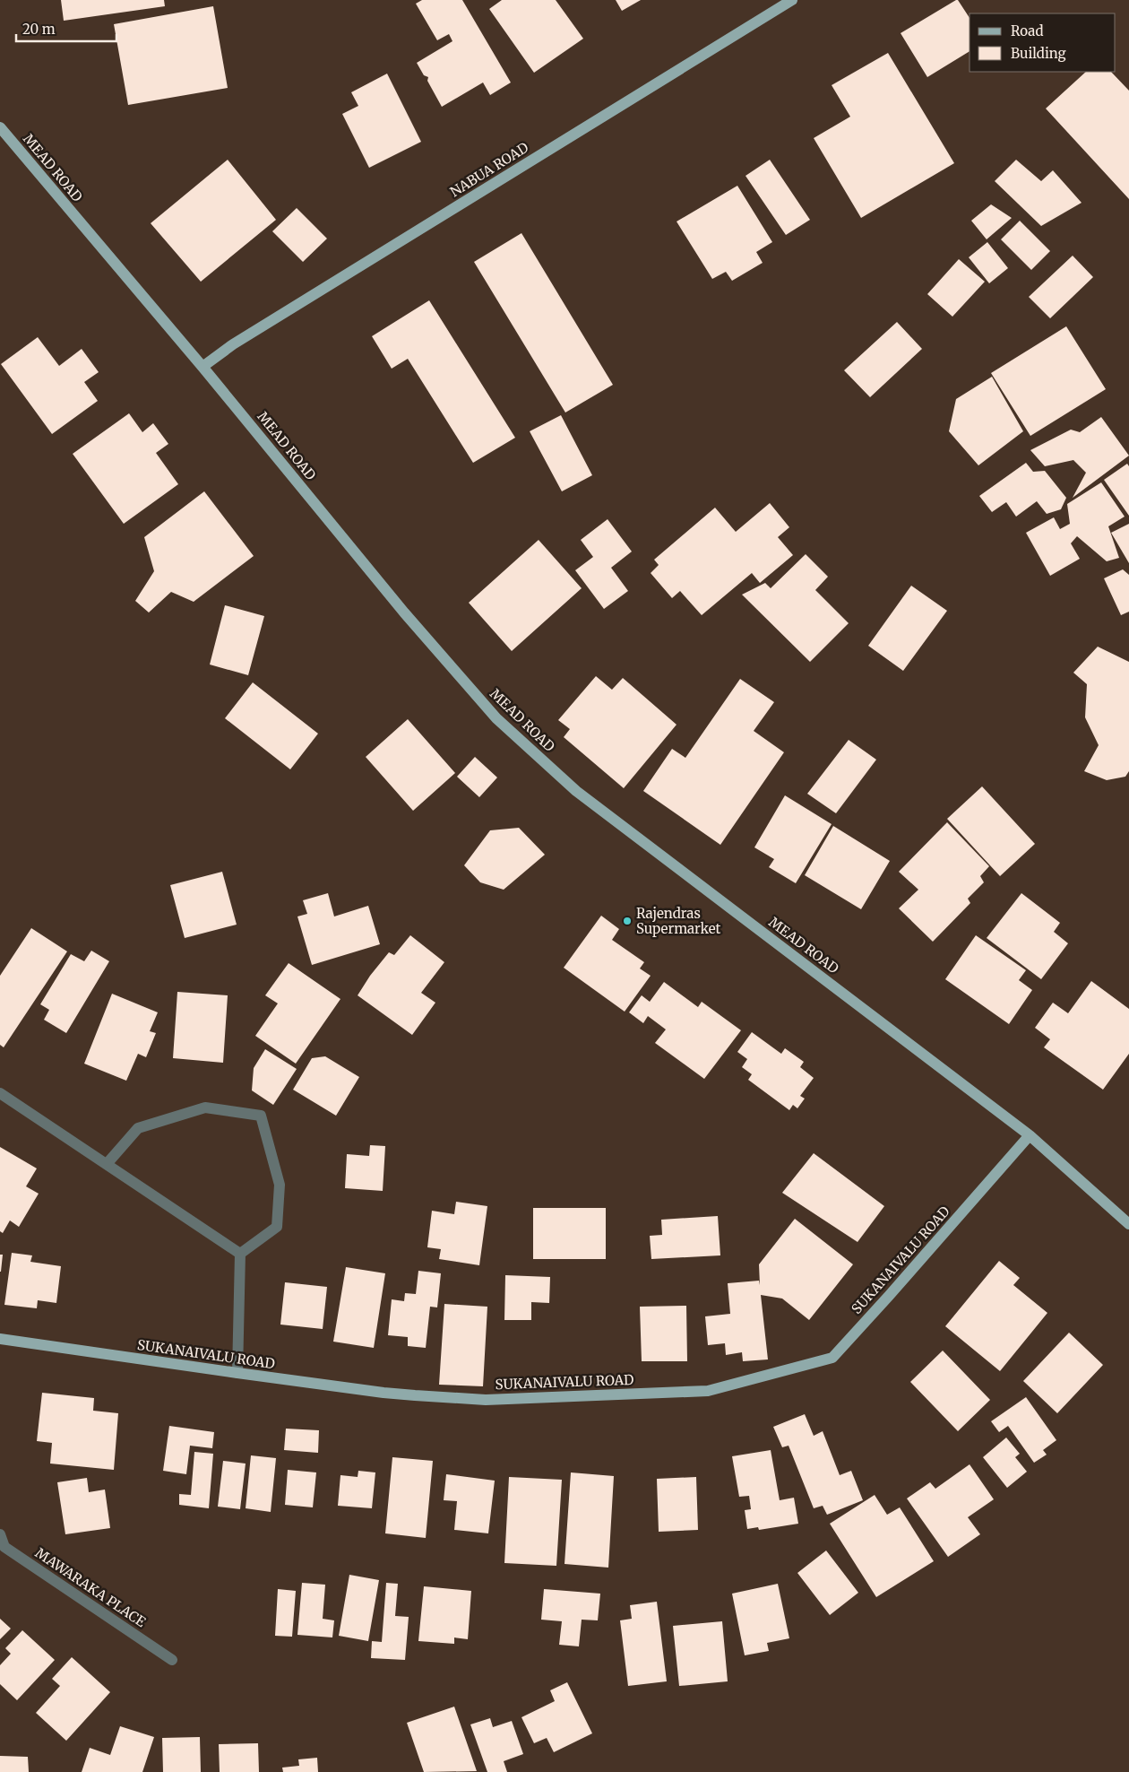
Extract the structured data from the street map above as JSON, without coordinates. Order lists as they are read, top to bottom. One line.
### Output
{"streets":{"main road":["MEAD ROAD","NABUA ROAD","SUKANAIVALU ROAD"],"street":["MAWARAKA PLACE"]},"crossings":[["MEAD ROAD","NABUA ROAD"],["MEAD ROAD","SUKANAIVALU ROAD"]],"places":["Rajendras Supermarket"],"legend":["Road","Building"],"scale_bar":"20 m"}
